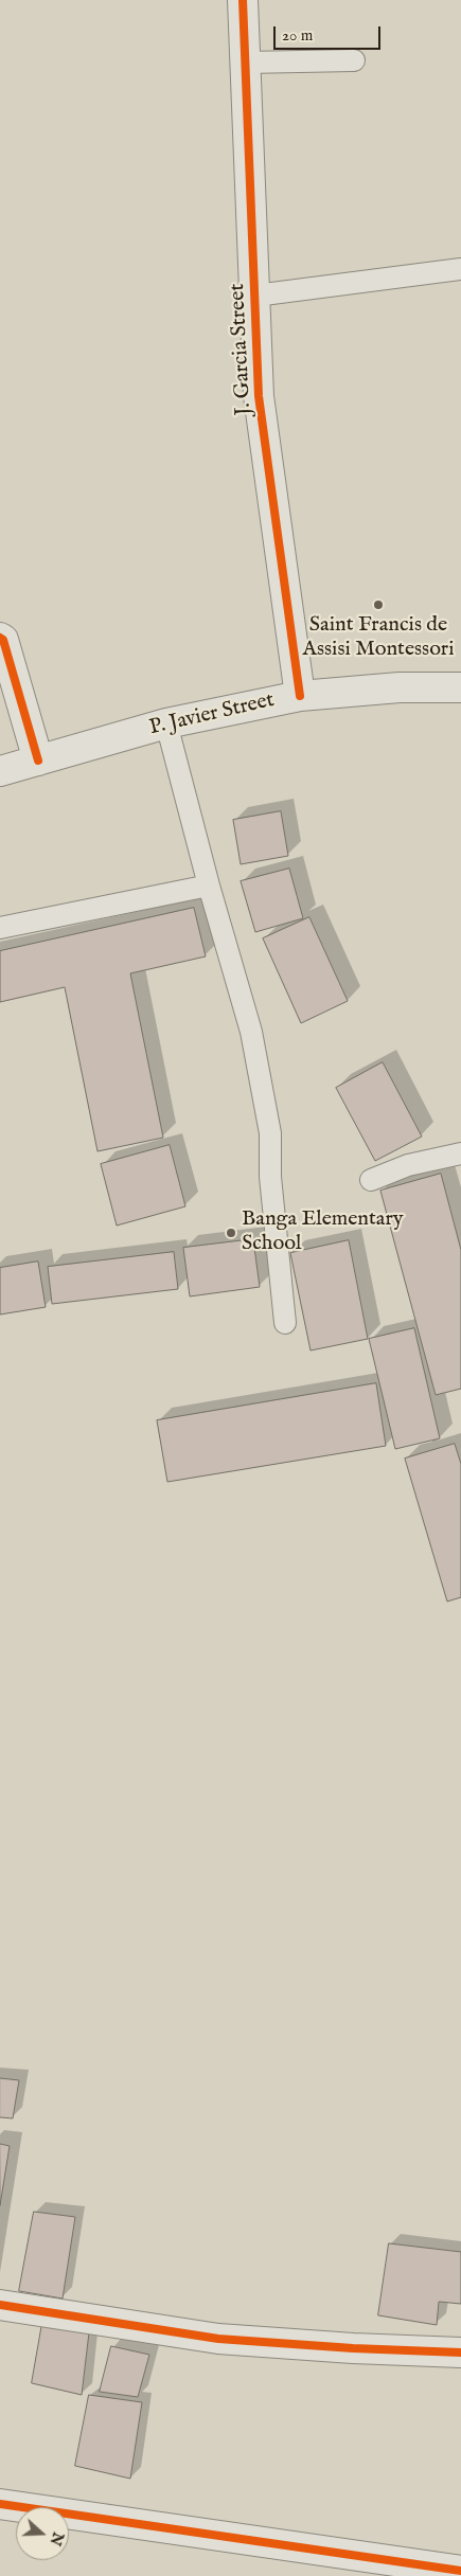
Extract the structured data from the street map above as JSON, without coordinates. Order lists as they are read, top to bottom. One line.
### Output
{"streets":{"street":["J. Garcia Street","P. Javier Street"]},"crossings":[["J. Garcia Street","P. Javier Street"]],"places":["Saint Francis de Assisi Montessori","Banga Elementary School"],"scale_bar":"20 m","north":"right"}
